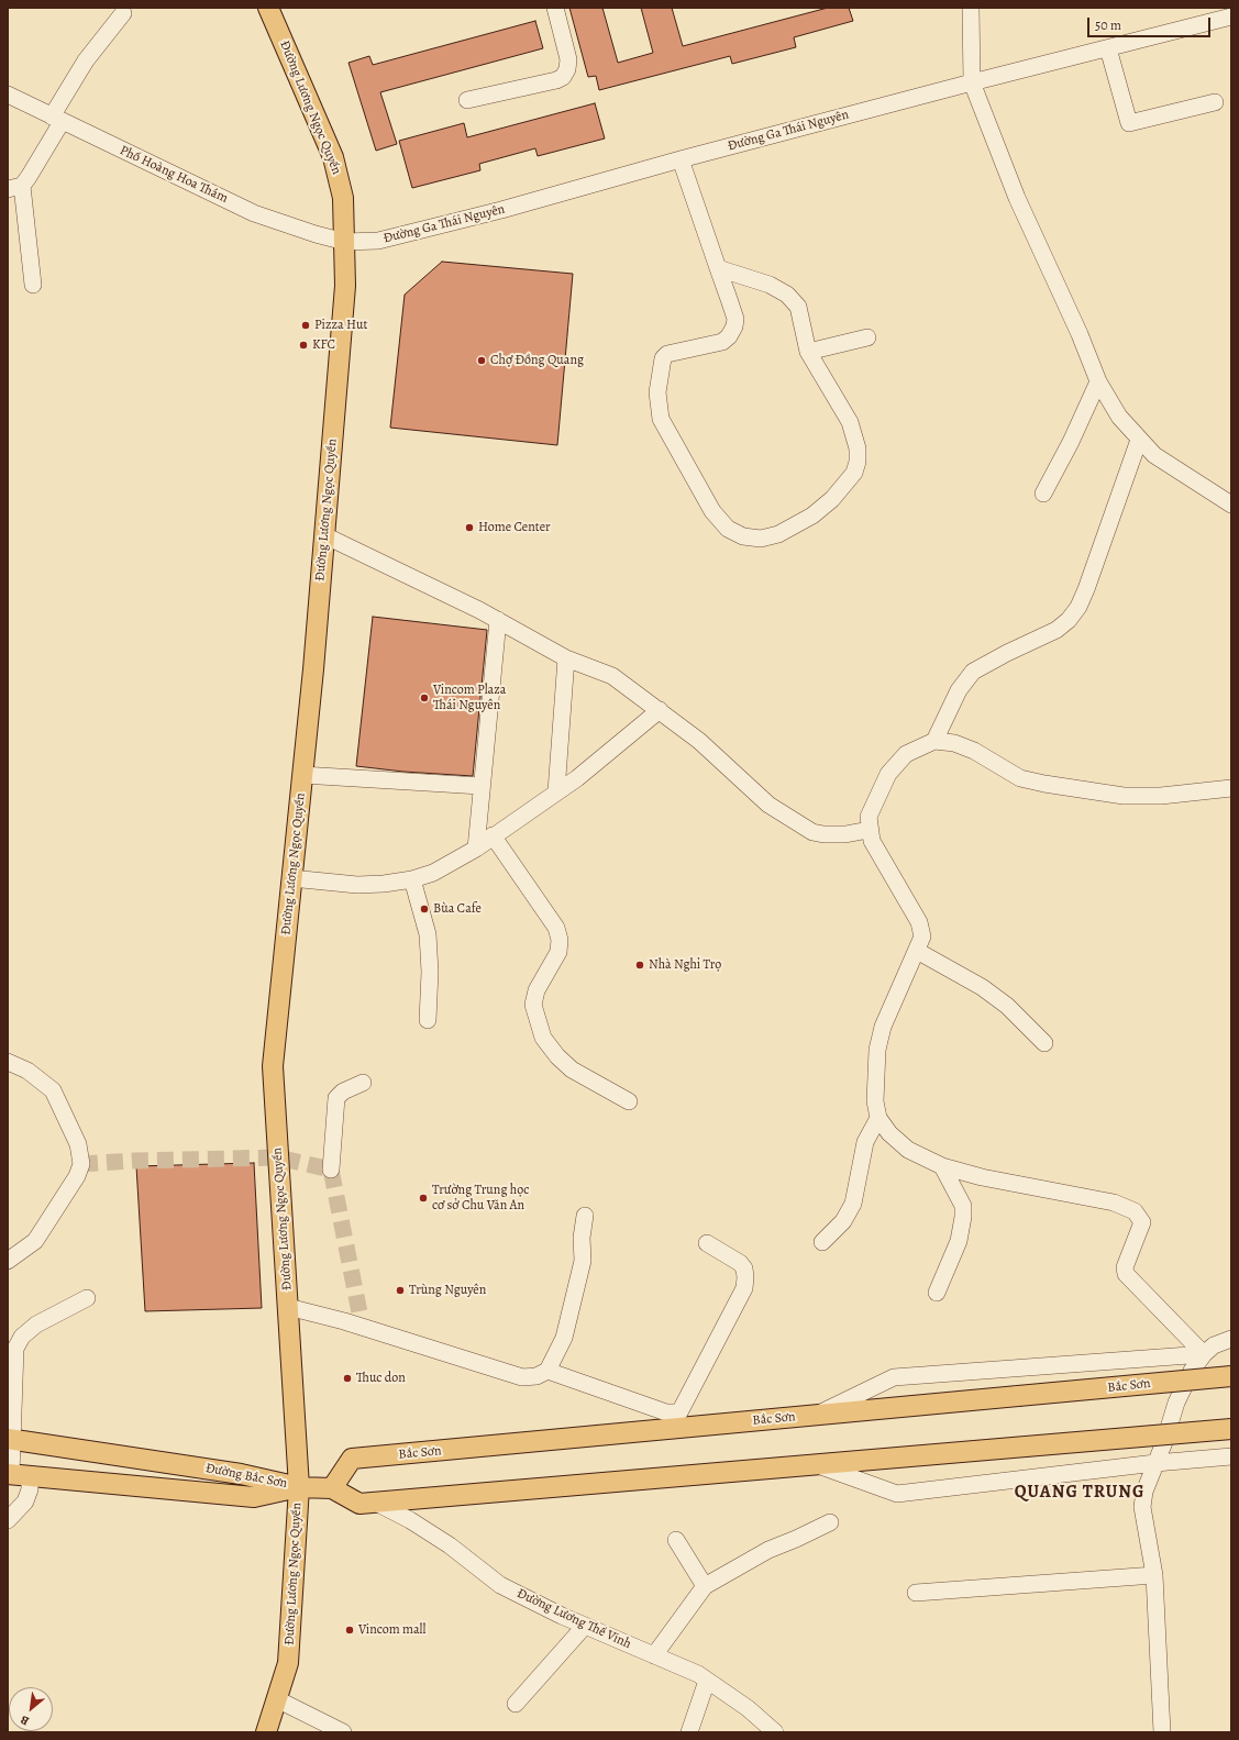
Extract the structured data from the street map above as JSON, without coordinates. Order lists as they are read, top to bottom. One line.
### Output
{"streets":{"main road":["Đường Lương Ngọc Quyến","Bắc Sơn","Đường Bắc Sơn"],"street":["Đường Ga Thái Nguyên","Phố Hoàng Hoa Thám","Đường Lương Thế Vinh"]},"crossings":[["Đường Lương Ngọc Quyến","Đường Ga Thái Nguyên"],["Đường Lương Ngọc Quyến","Phố Hoàng Hoa Thám"],["Đường Lương Ngọc Quyến","Đường Bắc Sơn"],["Đường Ga Thái Nguyên","Phố Hoàng Hoa Thám"]],"districts":["QUANG TRUNG"],"places":["Pizza Hut","KFC","Chợ Đồng Quang","Home Center","Vincom Plaza Thái Nguyên","Bùa Cafe","Nhà Nghỉ Trọ","Trường Trung học cơ sở Chu Văn An","Trùng Nguyên","Thuc don","Vincom mall"],"scale_bar":"50 m","north":"bottom left"}
